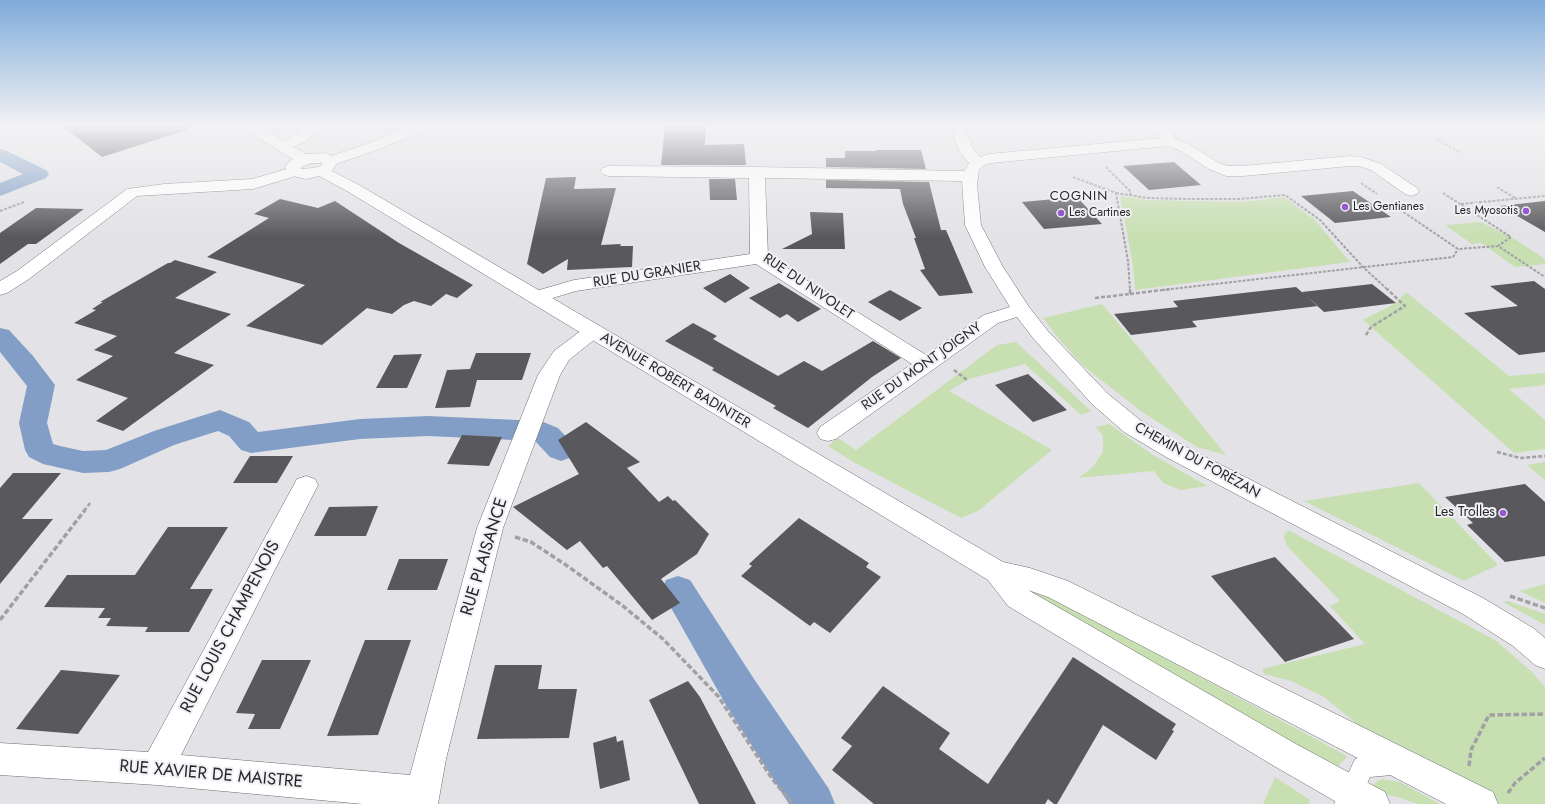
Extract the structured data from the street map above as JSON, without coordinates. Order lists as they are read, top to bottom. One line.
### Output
{"streets":{"street":["RUE DU GRANIER","RUE DU NIVOLET","RUE DU MONT JOIGNY","AVENUE ROBERT BADINTER","CHEMIN DU FORÉZAN","RUE PLAISANCE","RUE LOUIS CHAMPENOIS","RUE XAVIER DE MAISTRE"]},"crossings":[["RUE DU GRANIER","RUE DU NIVOLET"],["RUE DU GRANIER","AVENUE ROBERT BADINTER"],["RUE DU NIVOLET","RUE DU MONT JOIGNY"],["RUE DU MONT JOIGNY","CHEMIN DU FORÉZAN"],["AVENUE ROBERT BADINTER","RUE PLAISANCE"],["RUE PLAISANCE","RUE XAVIER DE MAISTRE"],["RUE LOUIS CHAMPENOIS","RUE XAVIER DE MAISTRE"]],"districts":["COGNIN"],"places":["Les Gentianes","Les Myosotis","Les Cartines","Les Trolles"]}
